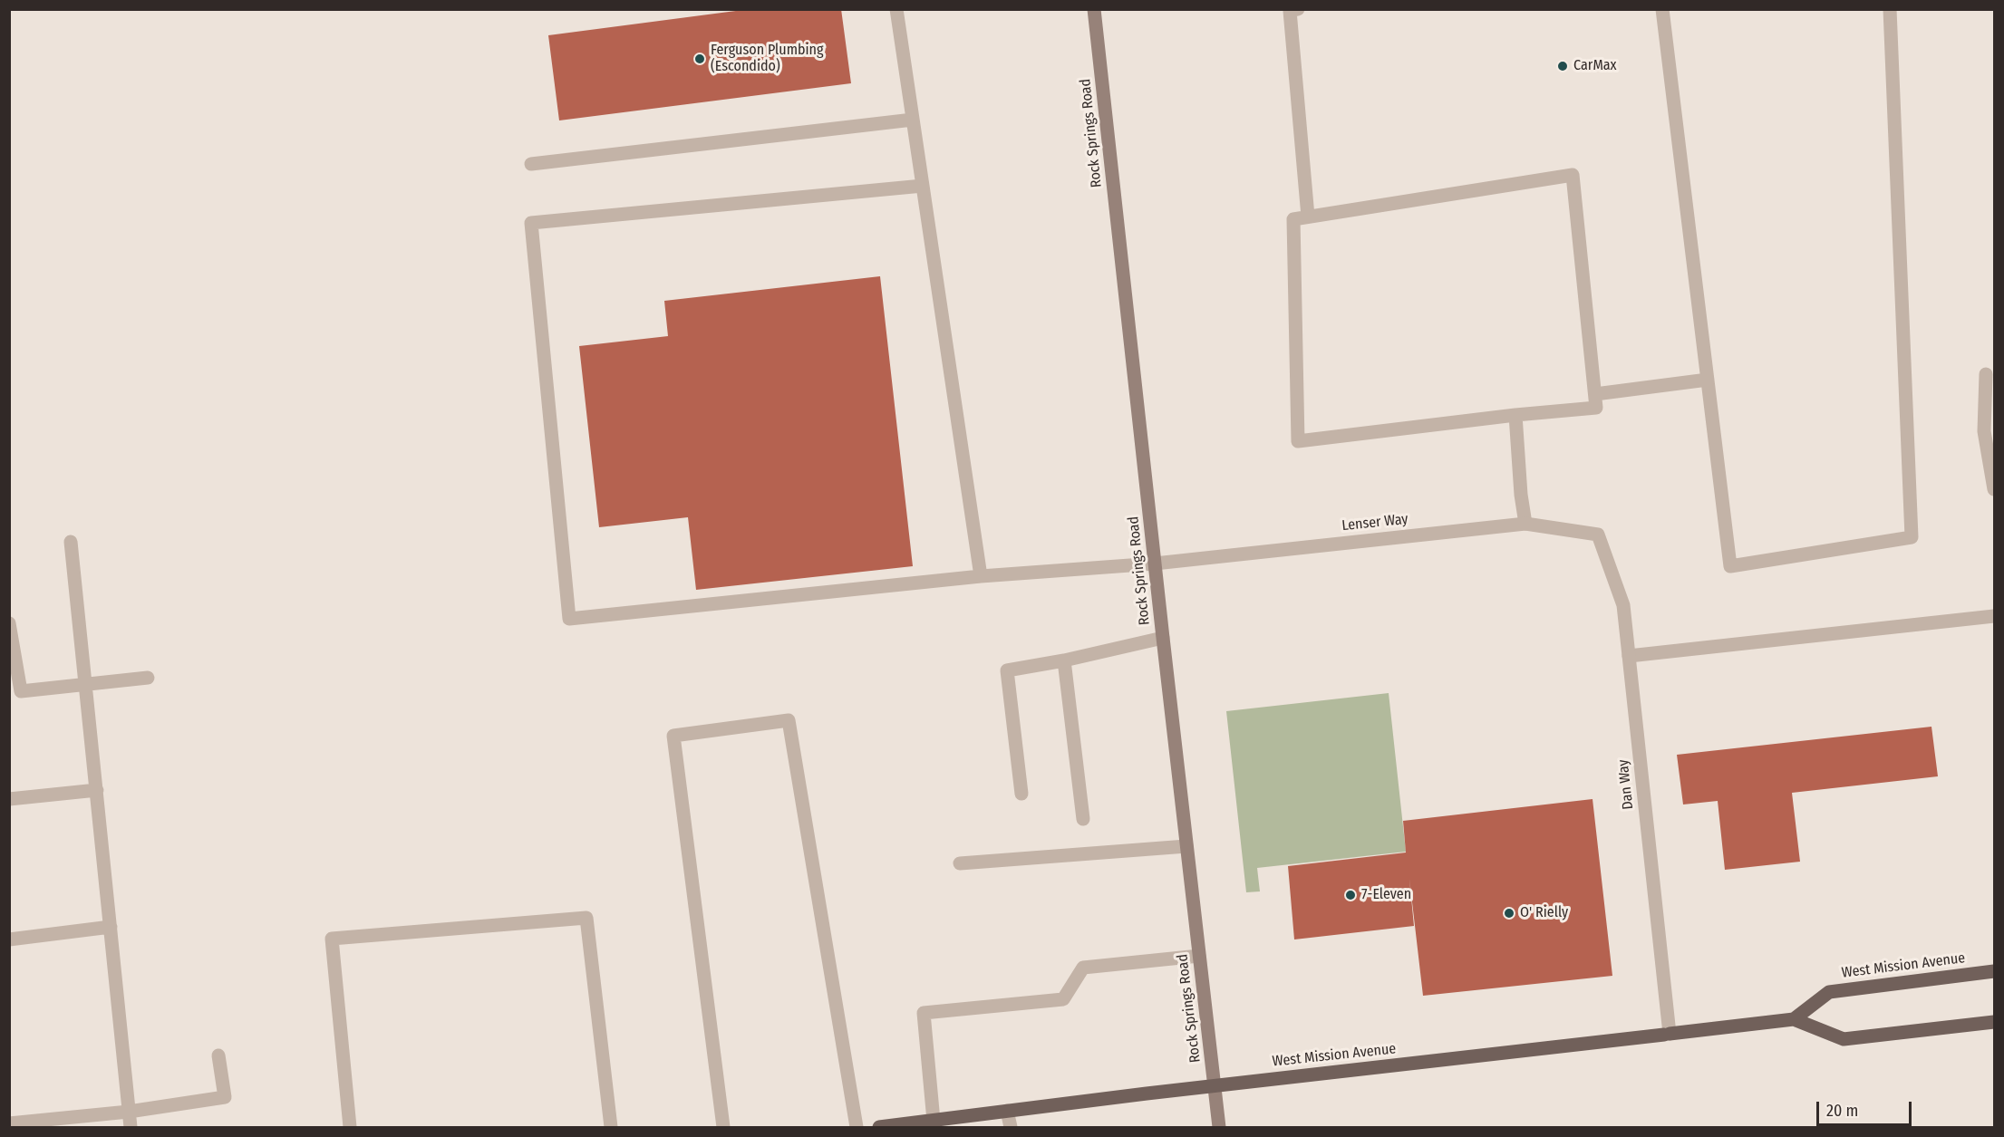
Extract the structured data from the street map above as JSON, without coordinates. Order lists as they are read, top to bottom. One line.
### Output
{"streets":{"main road":["West Mission Avenue"],"street":["Rock Springs Road","Lenser Way","Dan Way"]},"crossings":[["Rock Springs Road","Lenser Way"],["Rock Springs Road","West Mission Avenue"],["Lenser Way","Dan Way"],["Dan Way","West Mission Avenue"]],"places":["Ferguson Plumbing (Escondido)","CarMax","7-Eleven","O' Rielly"],"scale_bar":"20 m"}
